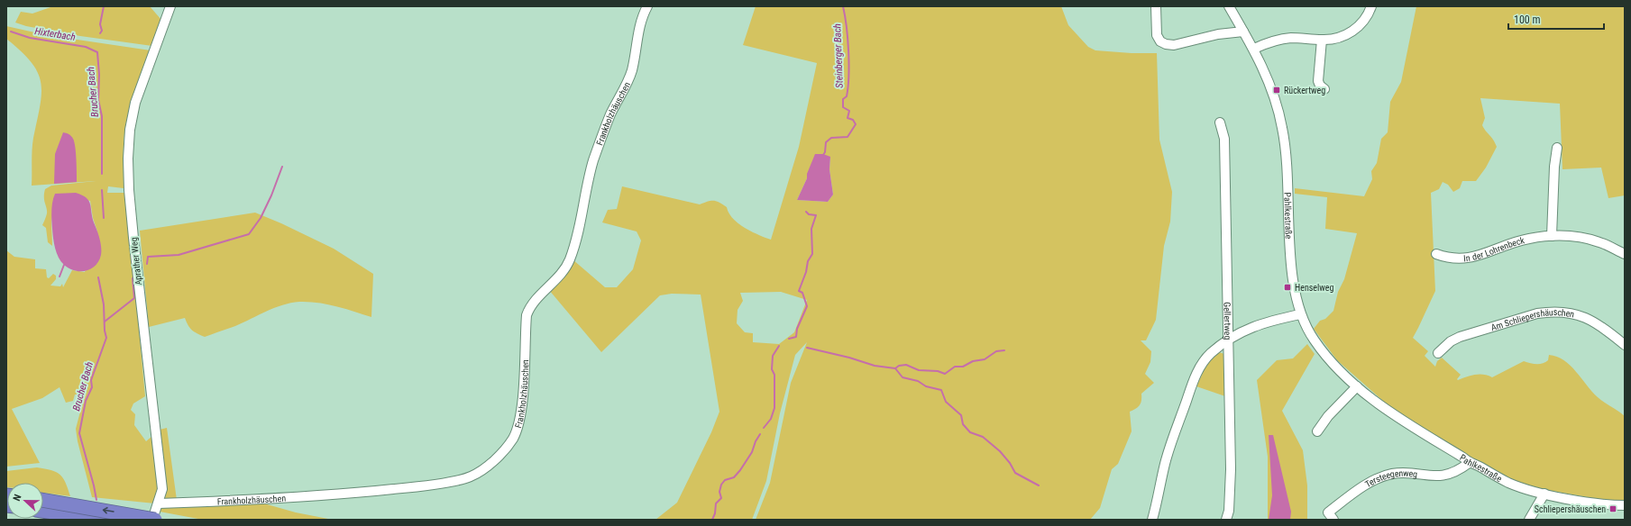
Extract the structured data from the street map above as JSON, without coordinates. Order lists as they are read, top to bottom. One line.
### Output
{"streets":{"street":["Frankholzhäuschen","Pahlkestraße","In der Lohrenbeck","Aprather Weg","Gellertweg","Am Schliepershäuschen","Tersteegenweg"]},"crossings":[["Frankholzhäuschen","Aprather Weg"],["Pahlkestraße","Tersteegenweg"]],"water":["Hixterbach","Steinberger Bach","Brucher Bach"],"places":{"transit":["Rückertweg","Henselweg","Schliepershäuschen"]},"scale_bar":"100 m","north":"left"}
